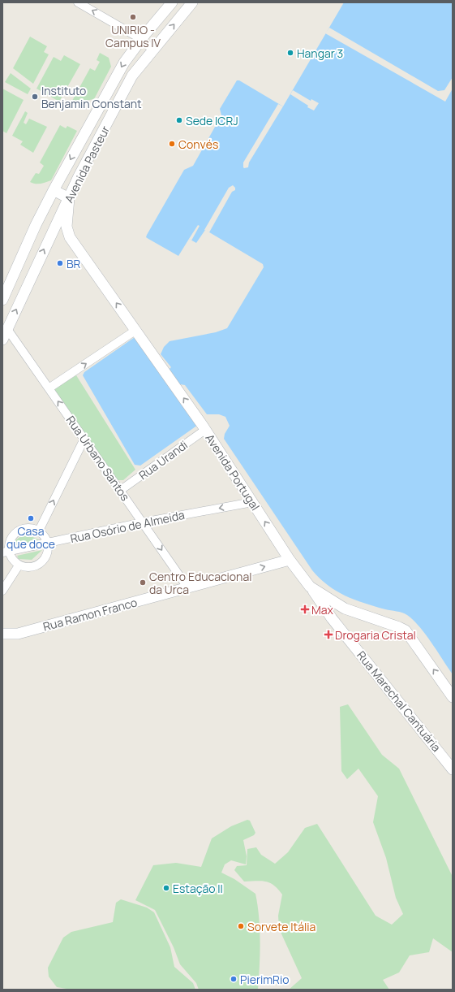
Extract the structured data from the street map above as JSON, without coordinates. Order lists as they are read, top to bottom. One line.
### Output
{"streets":{"street":["Avenida Pasteur","Rua Urbano Santos","Rua Urandi","Avenida Portugal","Rua Osório de Almeida","Rua Ramon Franco","Rua Marechal Cantuária"]},"crossings":[["Avenida Pasteur","Rua Urbano Santos"],["Avenida Pasteur","Avenida Portugal"],["Rua Urbano Santos","Rua Urandi"],["Rua Urbano Santos","Rua Osório de Almeida"],["Rua Urbano Santos","Rua Ramon Franco"],["Rua Urandi","Avenida Portugal"],["Avenida Portugal","Rua Osório de Almeida"],["Avenida Portugal","Rua Ramon Franco"],["Avenida Portugal","Rua Marechal Cantuária"]],"one_way":["Avenida Portugal","Rua Osório de Almeida","Rua Ramon Franco"],"places":{"other":["UNIRIO - Campus IV","Hangar 3","Instituto Benjamin Constant","Sede ICRJ","Convés","BR","Casa que doce","Centro Educacional da Urca","Estação II","Sorvete Itália","PierimRio"],"health":["Max","Drogaria Cristal"]}}
